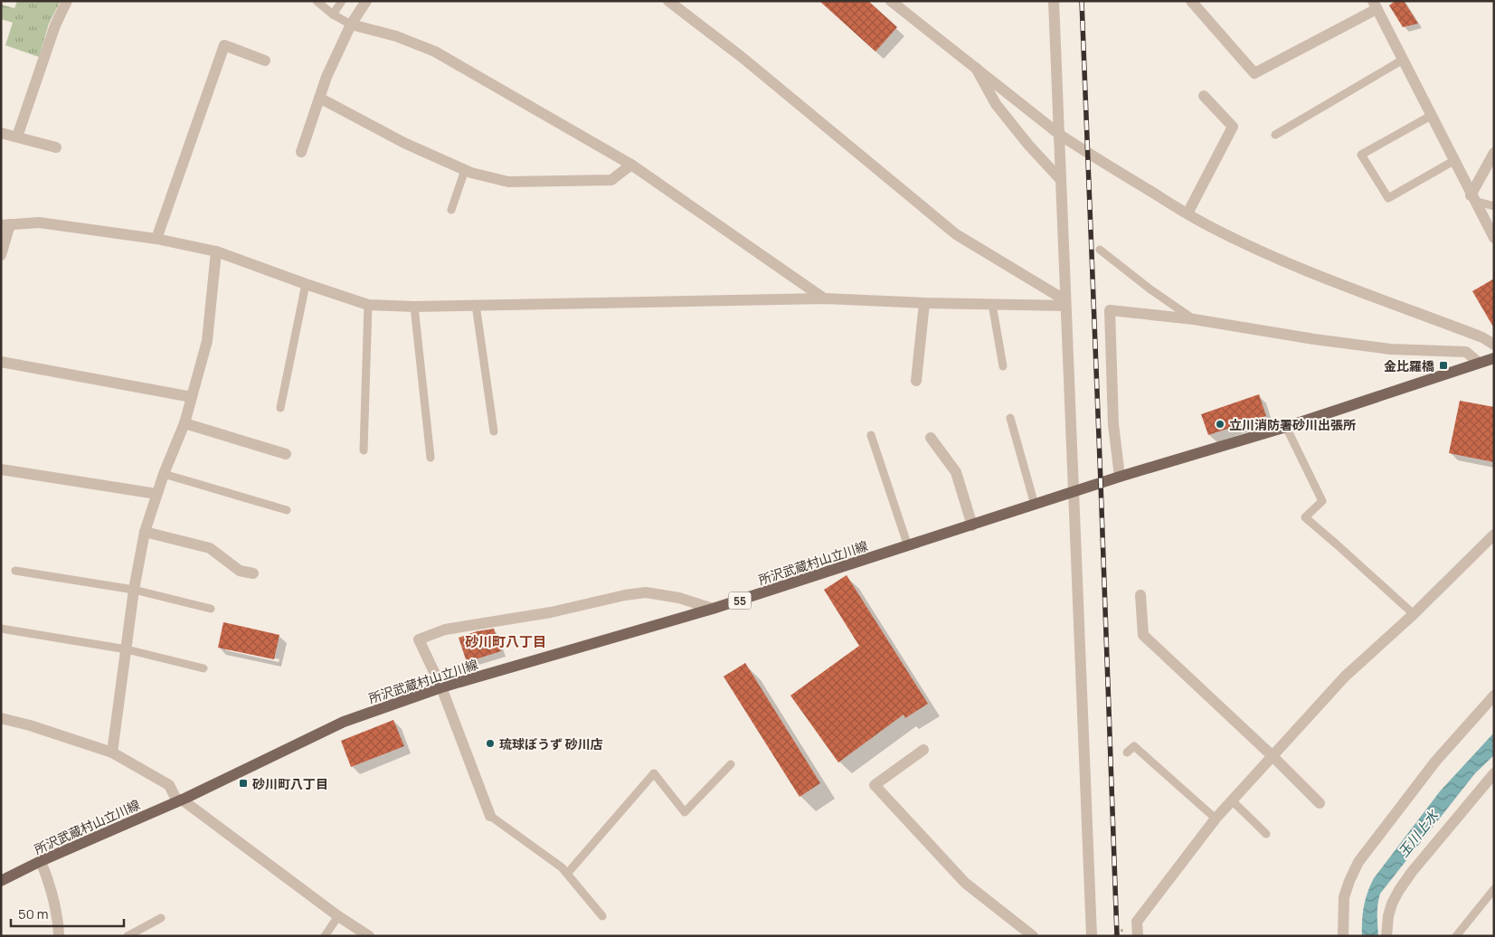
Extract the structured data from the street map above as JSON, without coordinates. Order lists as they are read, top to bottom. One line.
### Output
{"streets":{"main road":["所沢武蔵村山立川線","55"]},"districts":["砂川町八丁目"],"water":["玉川上水"],"places":{"transit":["金比羅橋","砂川町八丁目"],"other":["立川消防署砂川出張所","琉球ぼうず 砂川店"]},"scale_bar":"50 m"}
